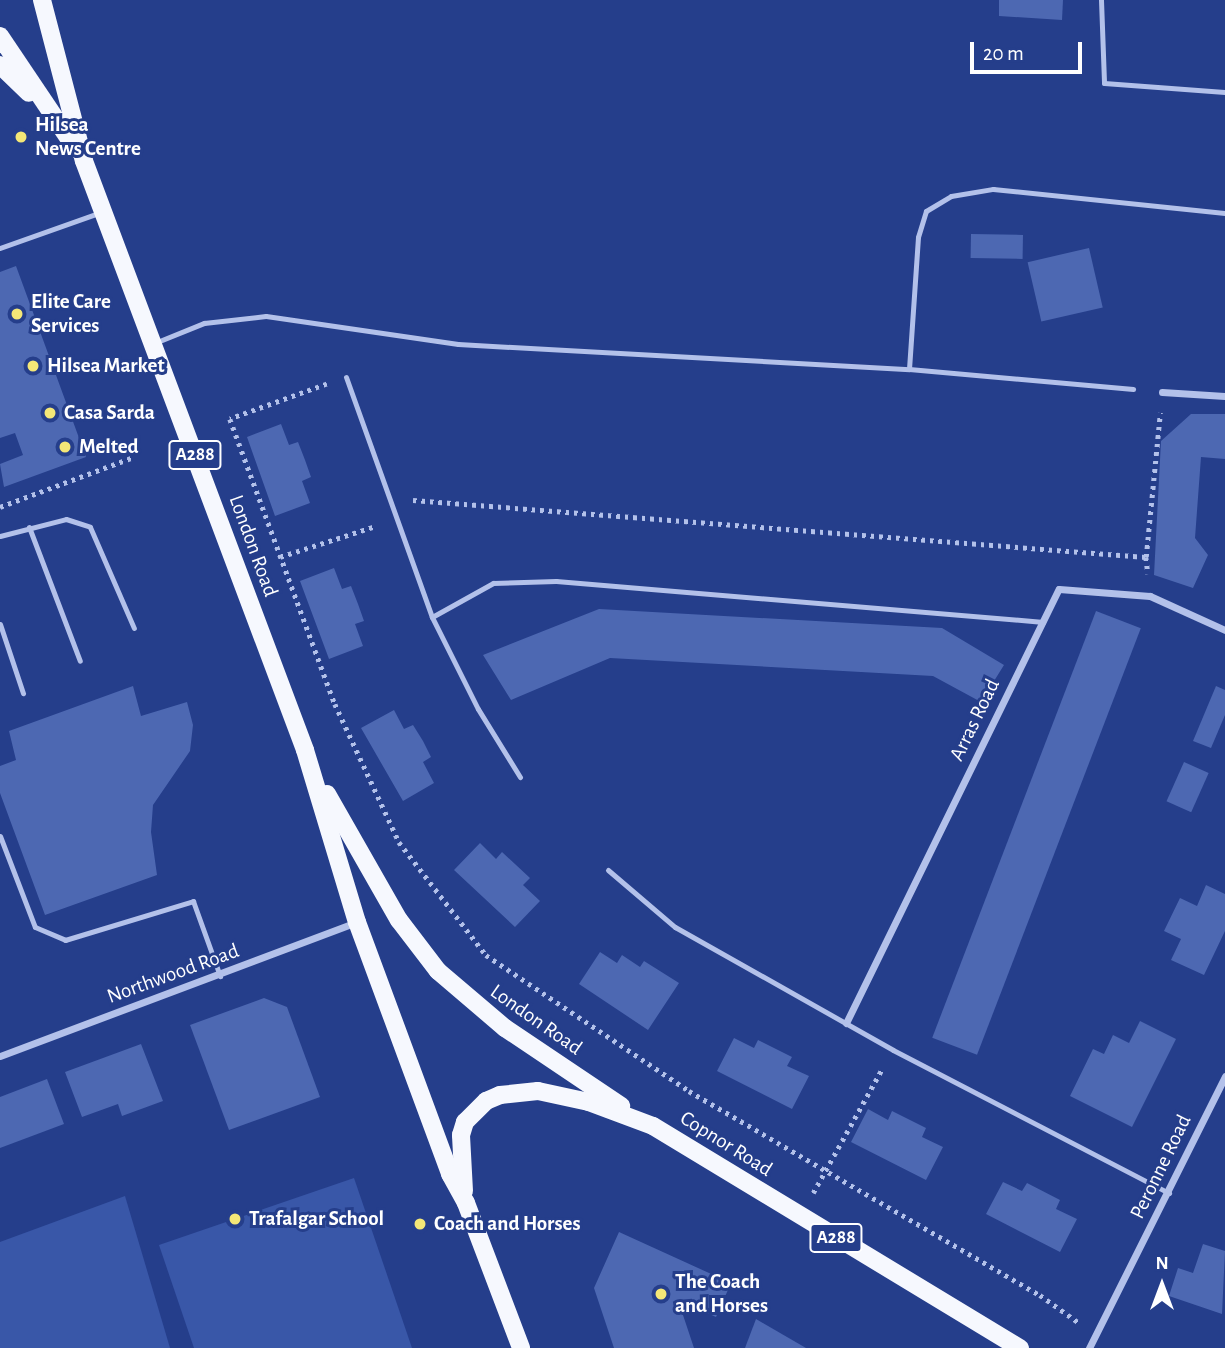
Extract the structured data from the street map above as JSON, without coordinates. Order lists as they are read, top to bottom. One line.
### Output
{"streets":{"main road":["A288","London Road","Copnor Road"],"street":["Arras Road","Northwood Road","Peronne Road"]},"crossings":[["A288","London Road"],["A288","Copnor Road"],["London Road","Northwood Road"],["London Road","Copnor Road"]],"places":["Hilsea News Centre","Elite Care Services","Hilsea Market","Casa Sarda","Melted","Trafalgar School","Coach and Horses","The Coach and Horses"],"scale_bar":"20 m","north":"top"}
